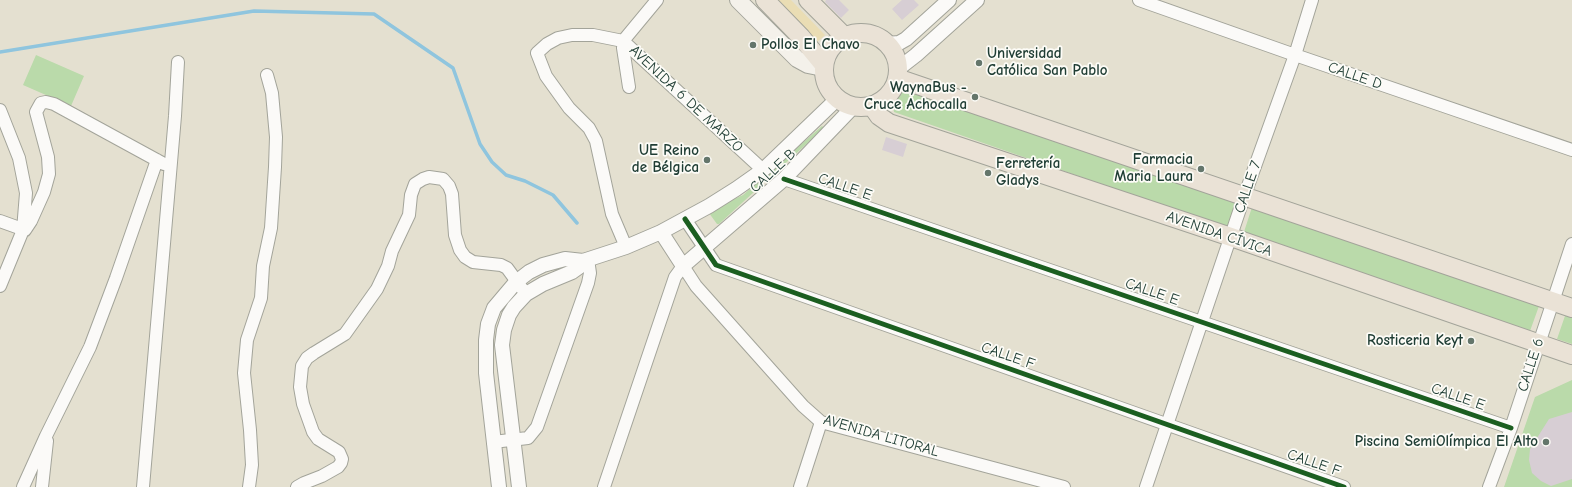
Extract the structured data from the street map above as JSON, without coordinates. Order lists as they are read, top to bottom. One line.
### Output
{"streets":{"main road":["AVENIDA CÍVICA"],"street":["CALLE D","AVENIDA 6 DE MARZO","CALLE B","CALLE E","CALLE 7","CALLE F","CALLE 6","AVENIDA LITORAL"]},"crossings":[["CALLE D","CALLE 7"],["AVENIDA 6 DE MARZO","CALLE B"],["CALLE B","CALLE E"],["CALLE B","AVENIDA CÍVICA"],["CALLE B","CALLE F"],["CALLE B","AVENIDA LITORAL"],["CALLE E","CALLE 7"],["CALLE E","CALLE 6"],["CALLE 7","AVENIDA CÍVICA"],["CALLE 7","CALLE F"],["AVENIDA CÍVICA","CALLE 6"]],"places":["Pollos El Chavo","Universidad Católica San Pablo","WaynaBus - Cruce Achocalla","UE Reino de Bélgica","Farmacia Maria Laura","Ferretería Gladys","Rosticeria Keyt","Piscina SemiOlímpica El Alto"]}
